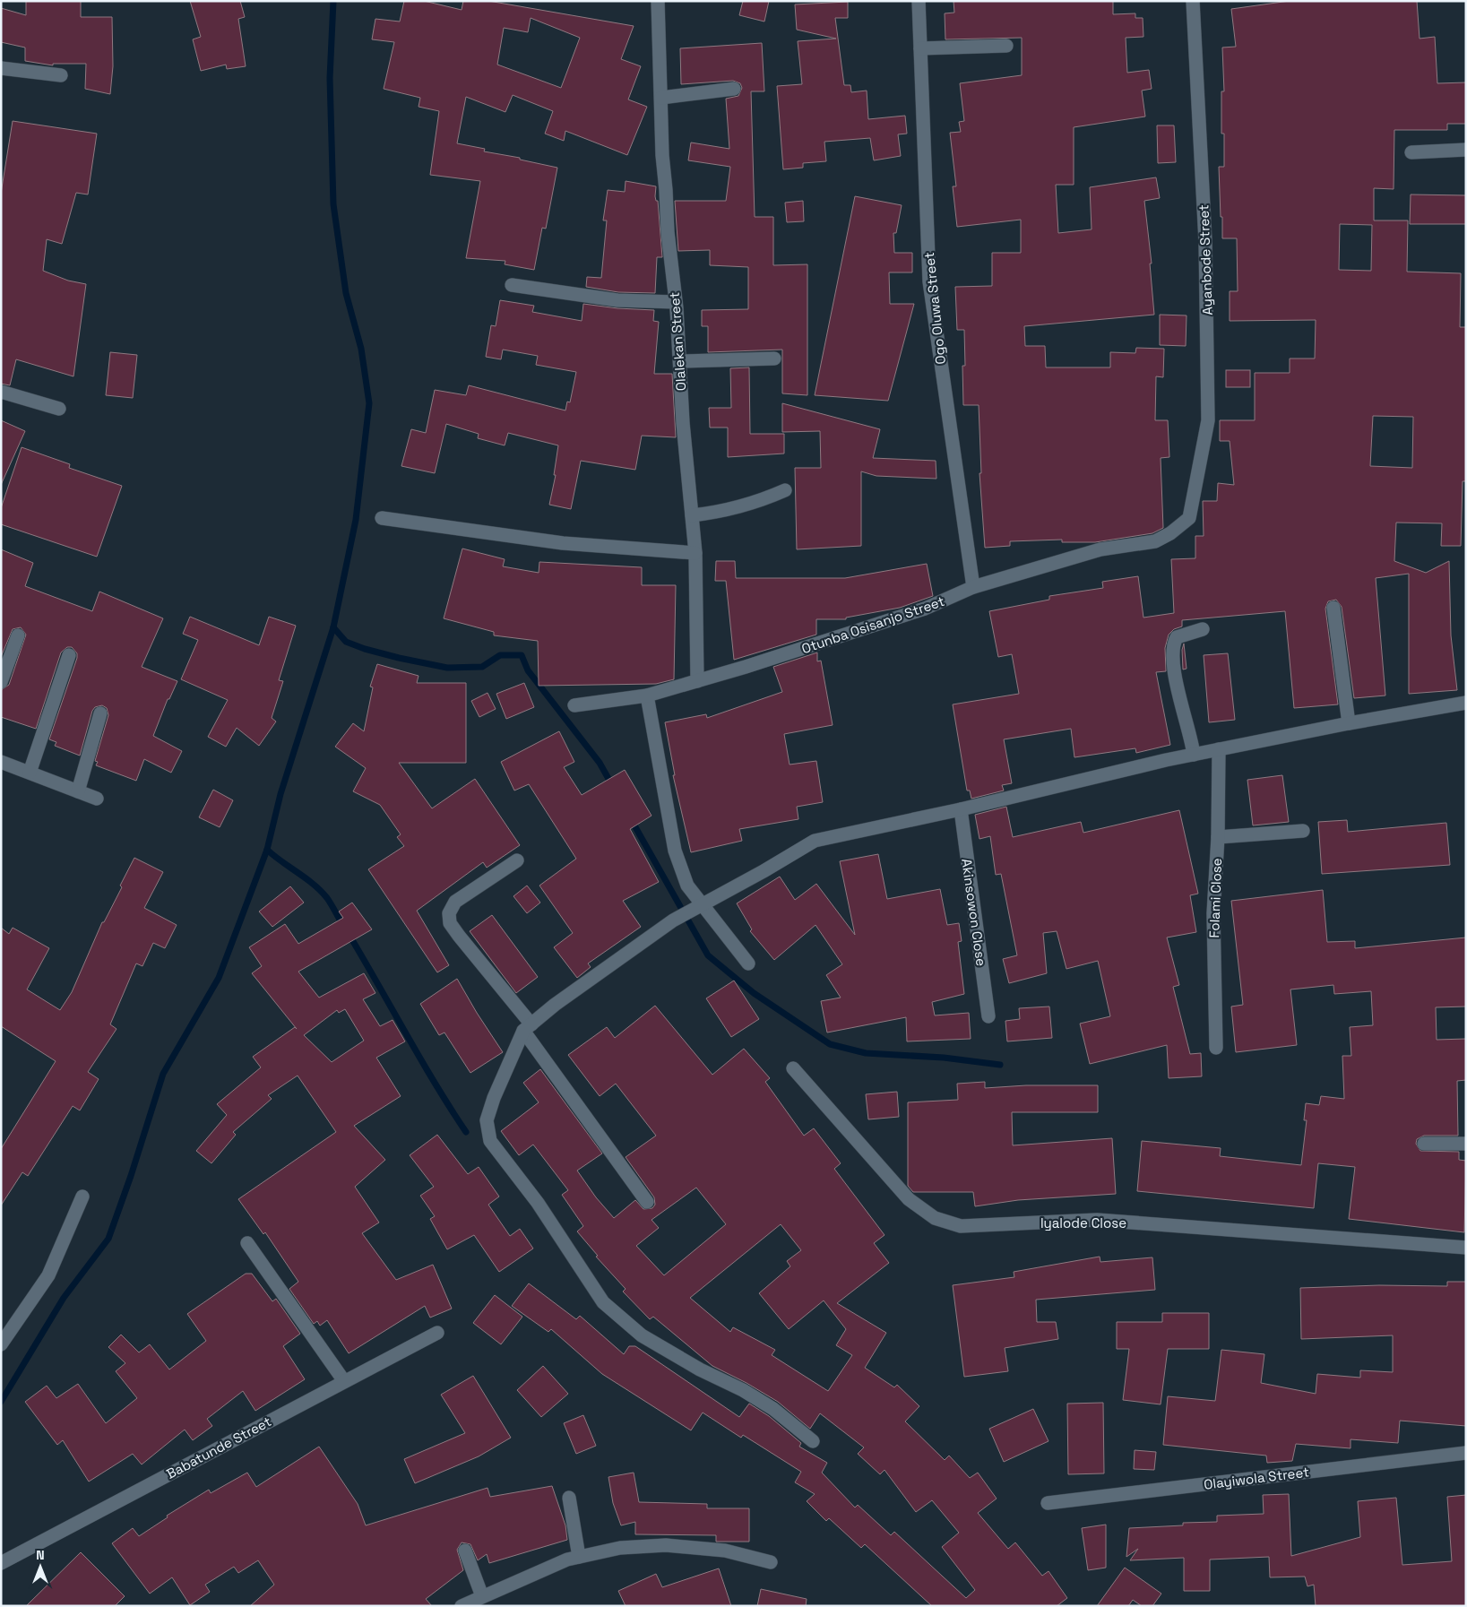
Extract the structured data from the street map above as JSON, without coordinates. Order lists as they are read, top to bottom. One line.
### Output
{"streets":{"street":["Ayanbode Street","Ogo Oluwa Street","Olalekan Street","Otunba Osisanjo Street","Folami Close","Akinsowon Close","Iyalode Close","Babatunde Street","Olayiwola Street"]},"crossings":[["Ayanbode Street","Otunba Osisanjo Street"],["Ogo Oluwa Street","Otunba Osisanjo Street"],["Olalekan Street","Otunba Osisanjo Street"]],"north":"top"}
